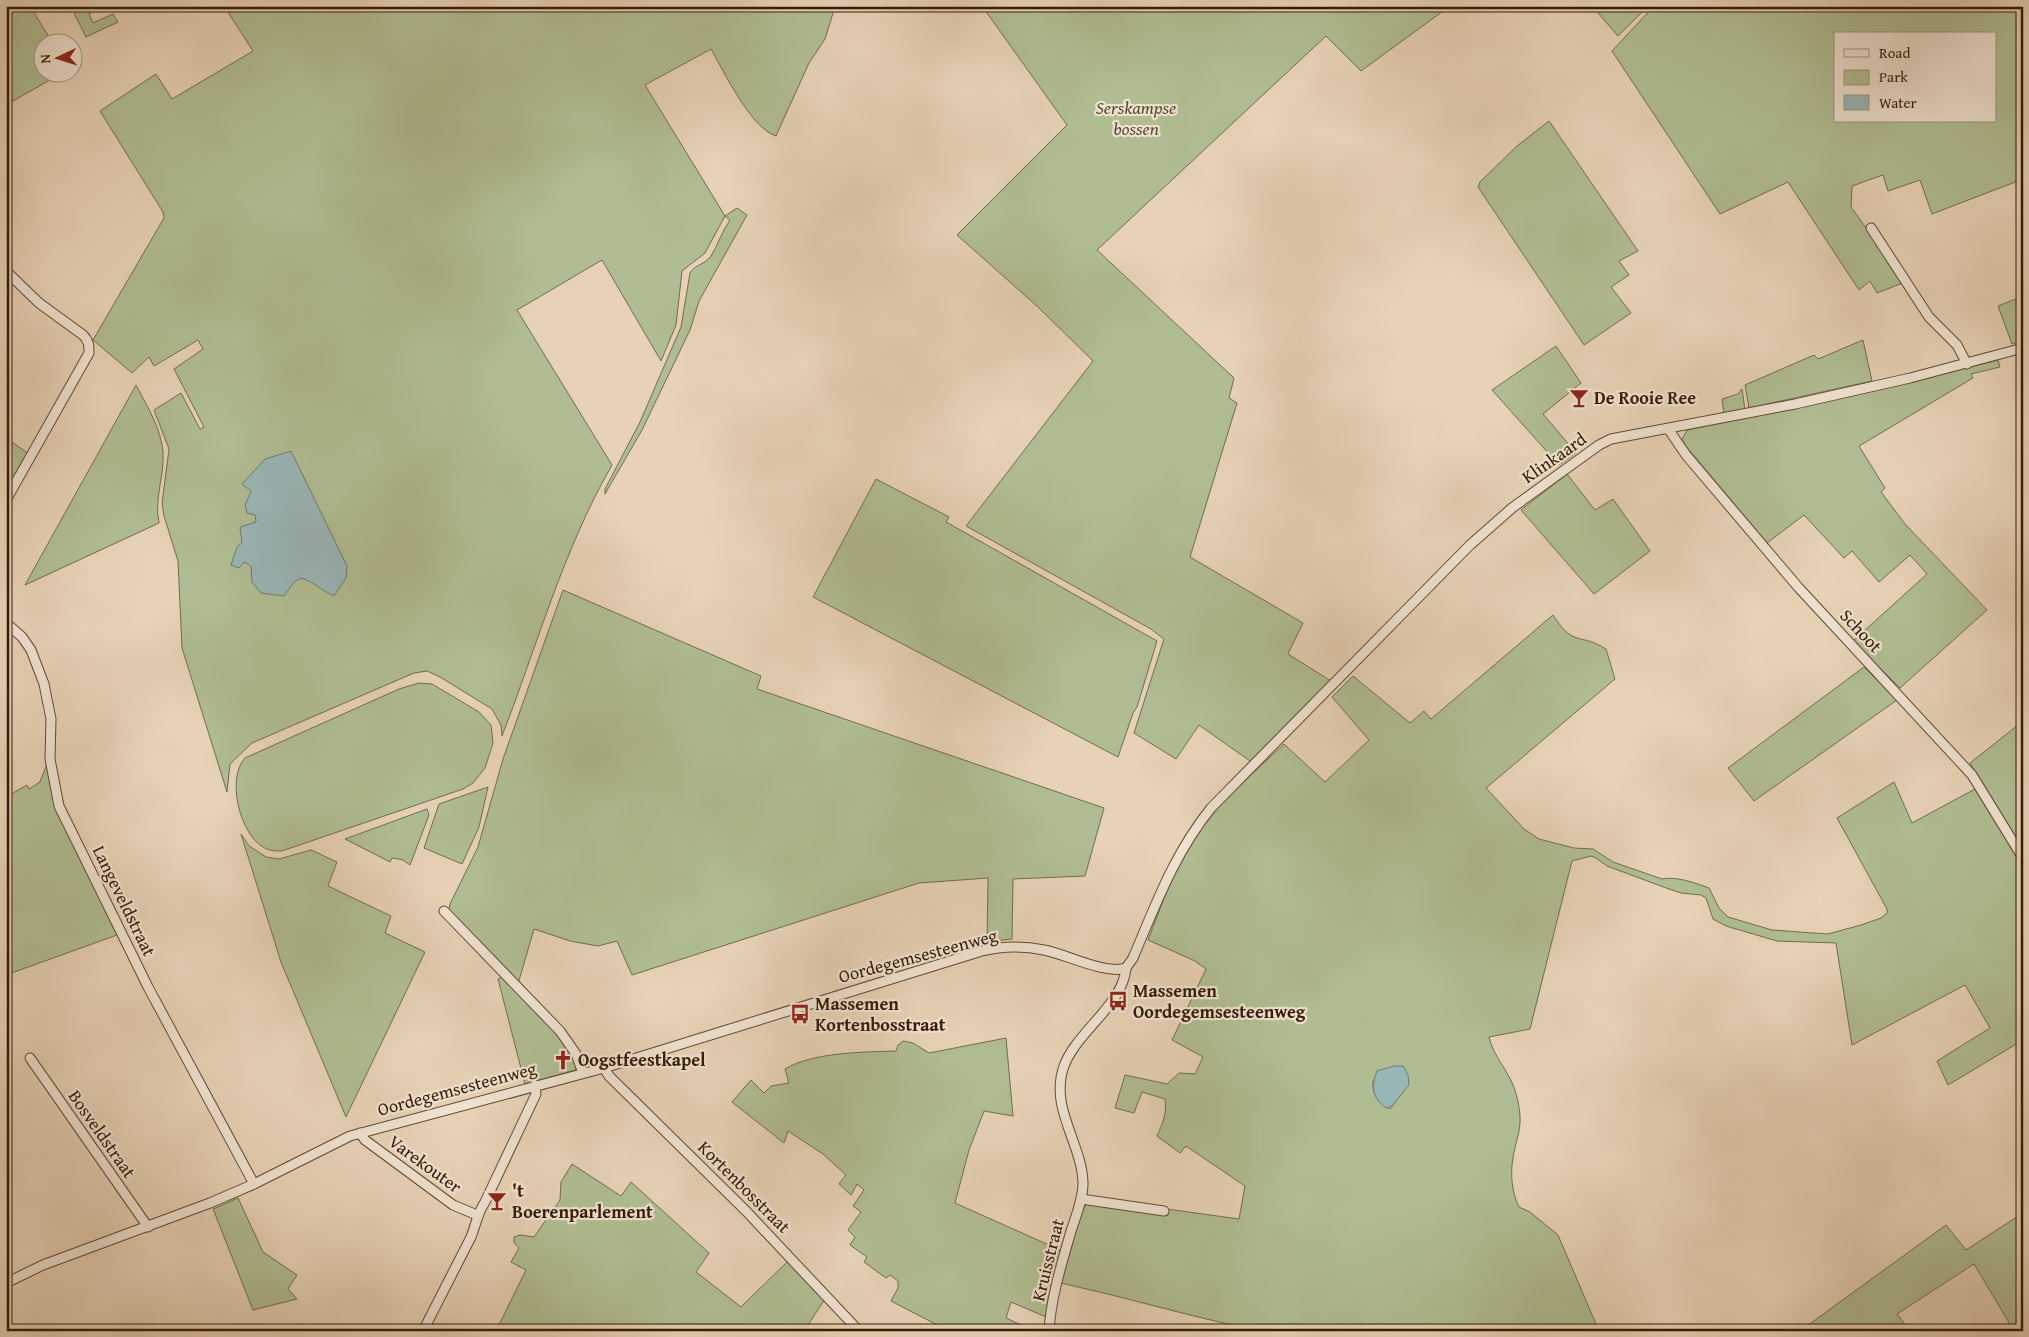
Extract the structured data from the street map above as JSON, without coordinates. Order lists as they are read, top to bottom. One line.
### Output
{"streets":{"street":["Klinkaard","Schoot","Langeveldstraat","Oordegemsesteenweg","Bosveldstraat","Varekouter","Kortenbosstraat","Kruisstraat"]},"crossings":[["Klinkaard","Schoot"],["Klinkaard","Oordegemsesteenweg"],["Klinkaard","Kruisstraat"],["Langeveldstraat","Oordegemsesteenweg"],["Oordegemsesteenweg","Bosveldstraat"],["Oordegemsesteenweg","Varekouter"],["Oordegemsesteenweg","Kortenbosstraat"],["Oordegemsesteenweg","Kruisstraat"]],"parks":["Serskampse bossen"],"places":{"bar":["De Rooie Ree","'t Boerenparlement"],"bus stop":["Massemen Oordegemsesteenweg","Massemen Kortenbosstraat"],"church":["Oogstfeestkapel"]},"legend":["Road","Park","Water"],"north":"left"}
